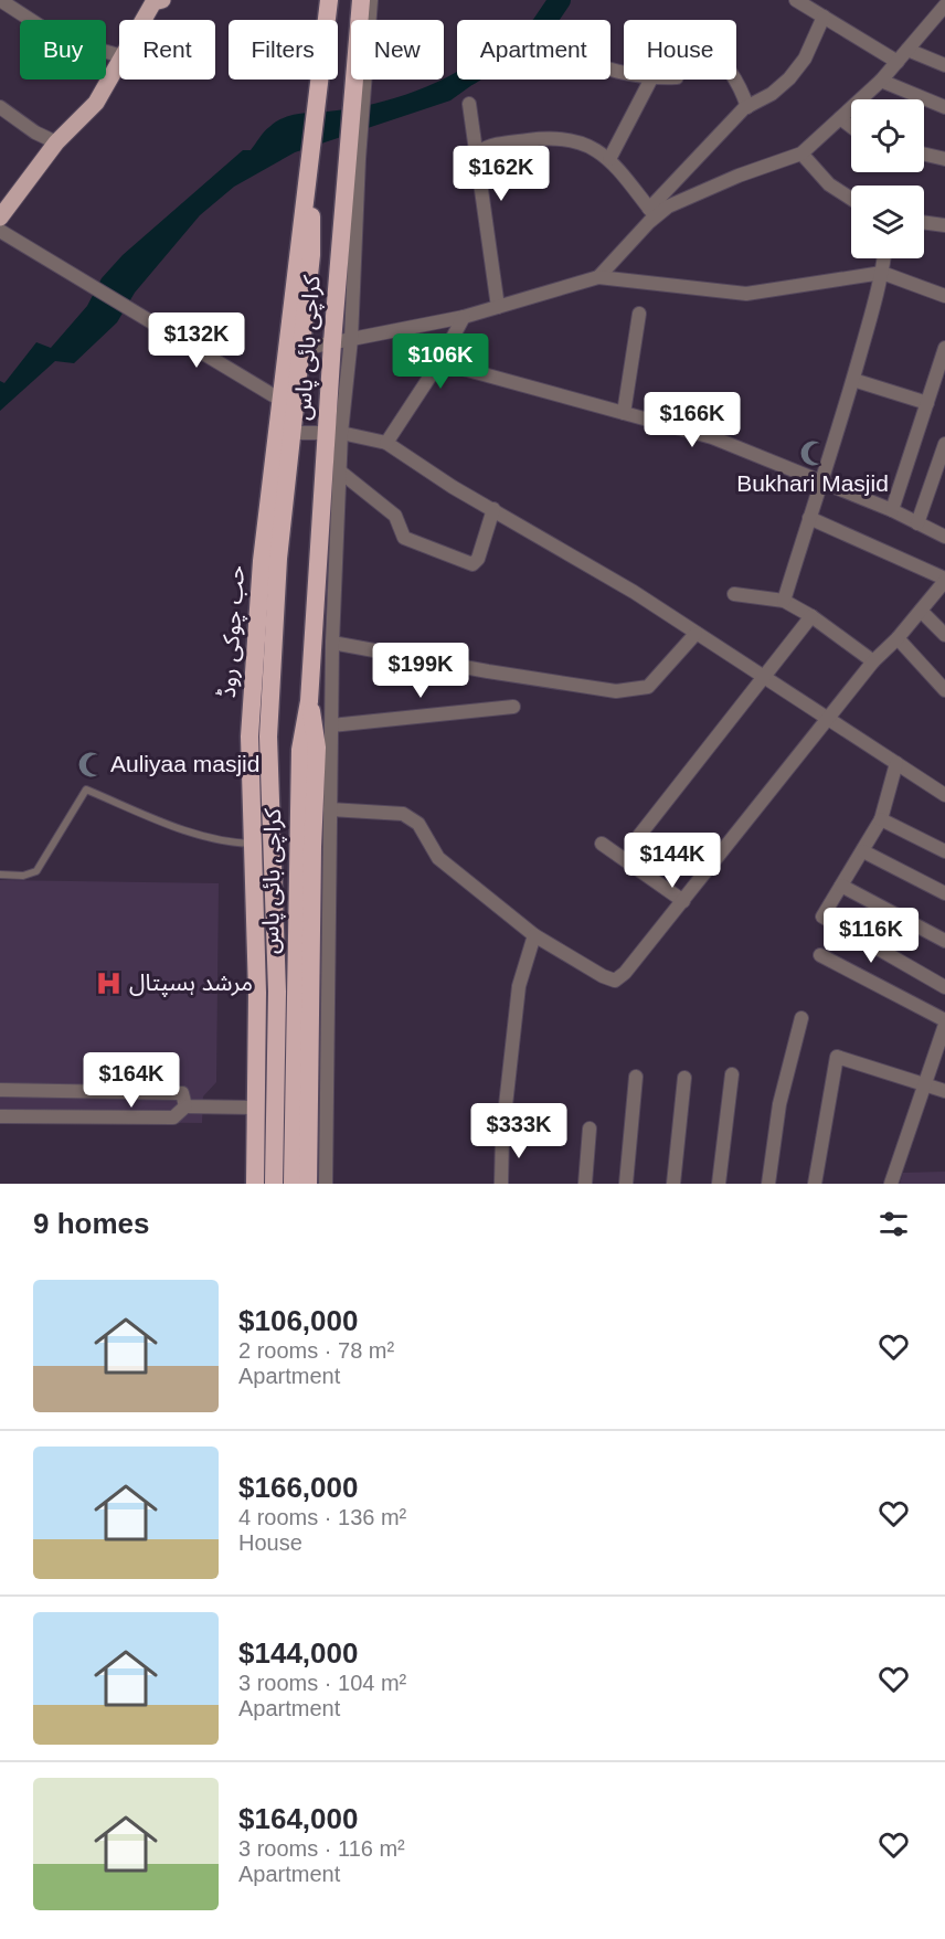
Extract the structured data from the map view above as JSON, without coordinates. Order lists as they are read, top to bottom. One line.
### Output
{"streets":{"highway":["کراچی بائی پاس","حب چوکی روڈ"]},"places":{"mosque":["Bukhari Masjid","Auliyaa masjid"],"hospital":["مرشد ہسپتال"]},"page":{"chip":["Buy","Rent","Filters","New","Apartment","House"],"price":["$162K","$132K","$106K","$166K","$199K","$144K","$116K","$164K","$333K"],"heading":"9 homes","list":[{"name":"$106,000","note":"2 rooms · 78 m² · Apartment"},{"name":"$166,000","note":"4 rooms · 136 m² · House"},{"name":"$144,000","note":"3 rooms · 104 m² · Apartment"},{"name":"$164,000","note":"3 rooms · 116 m² · Apartment"}]}}
